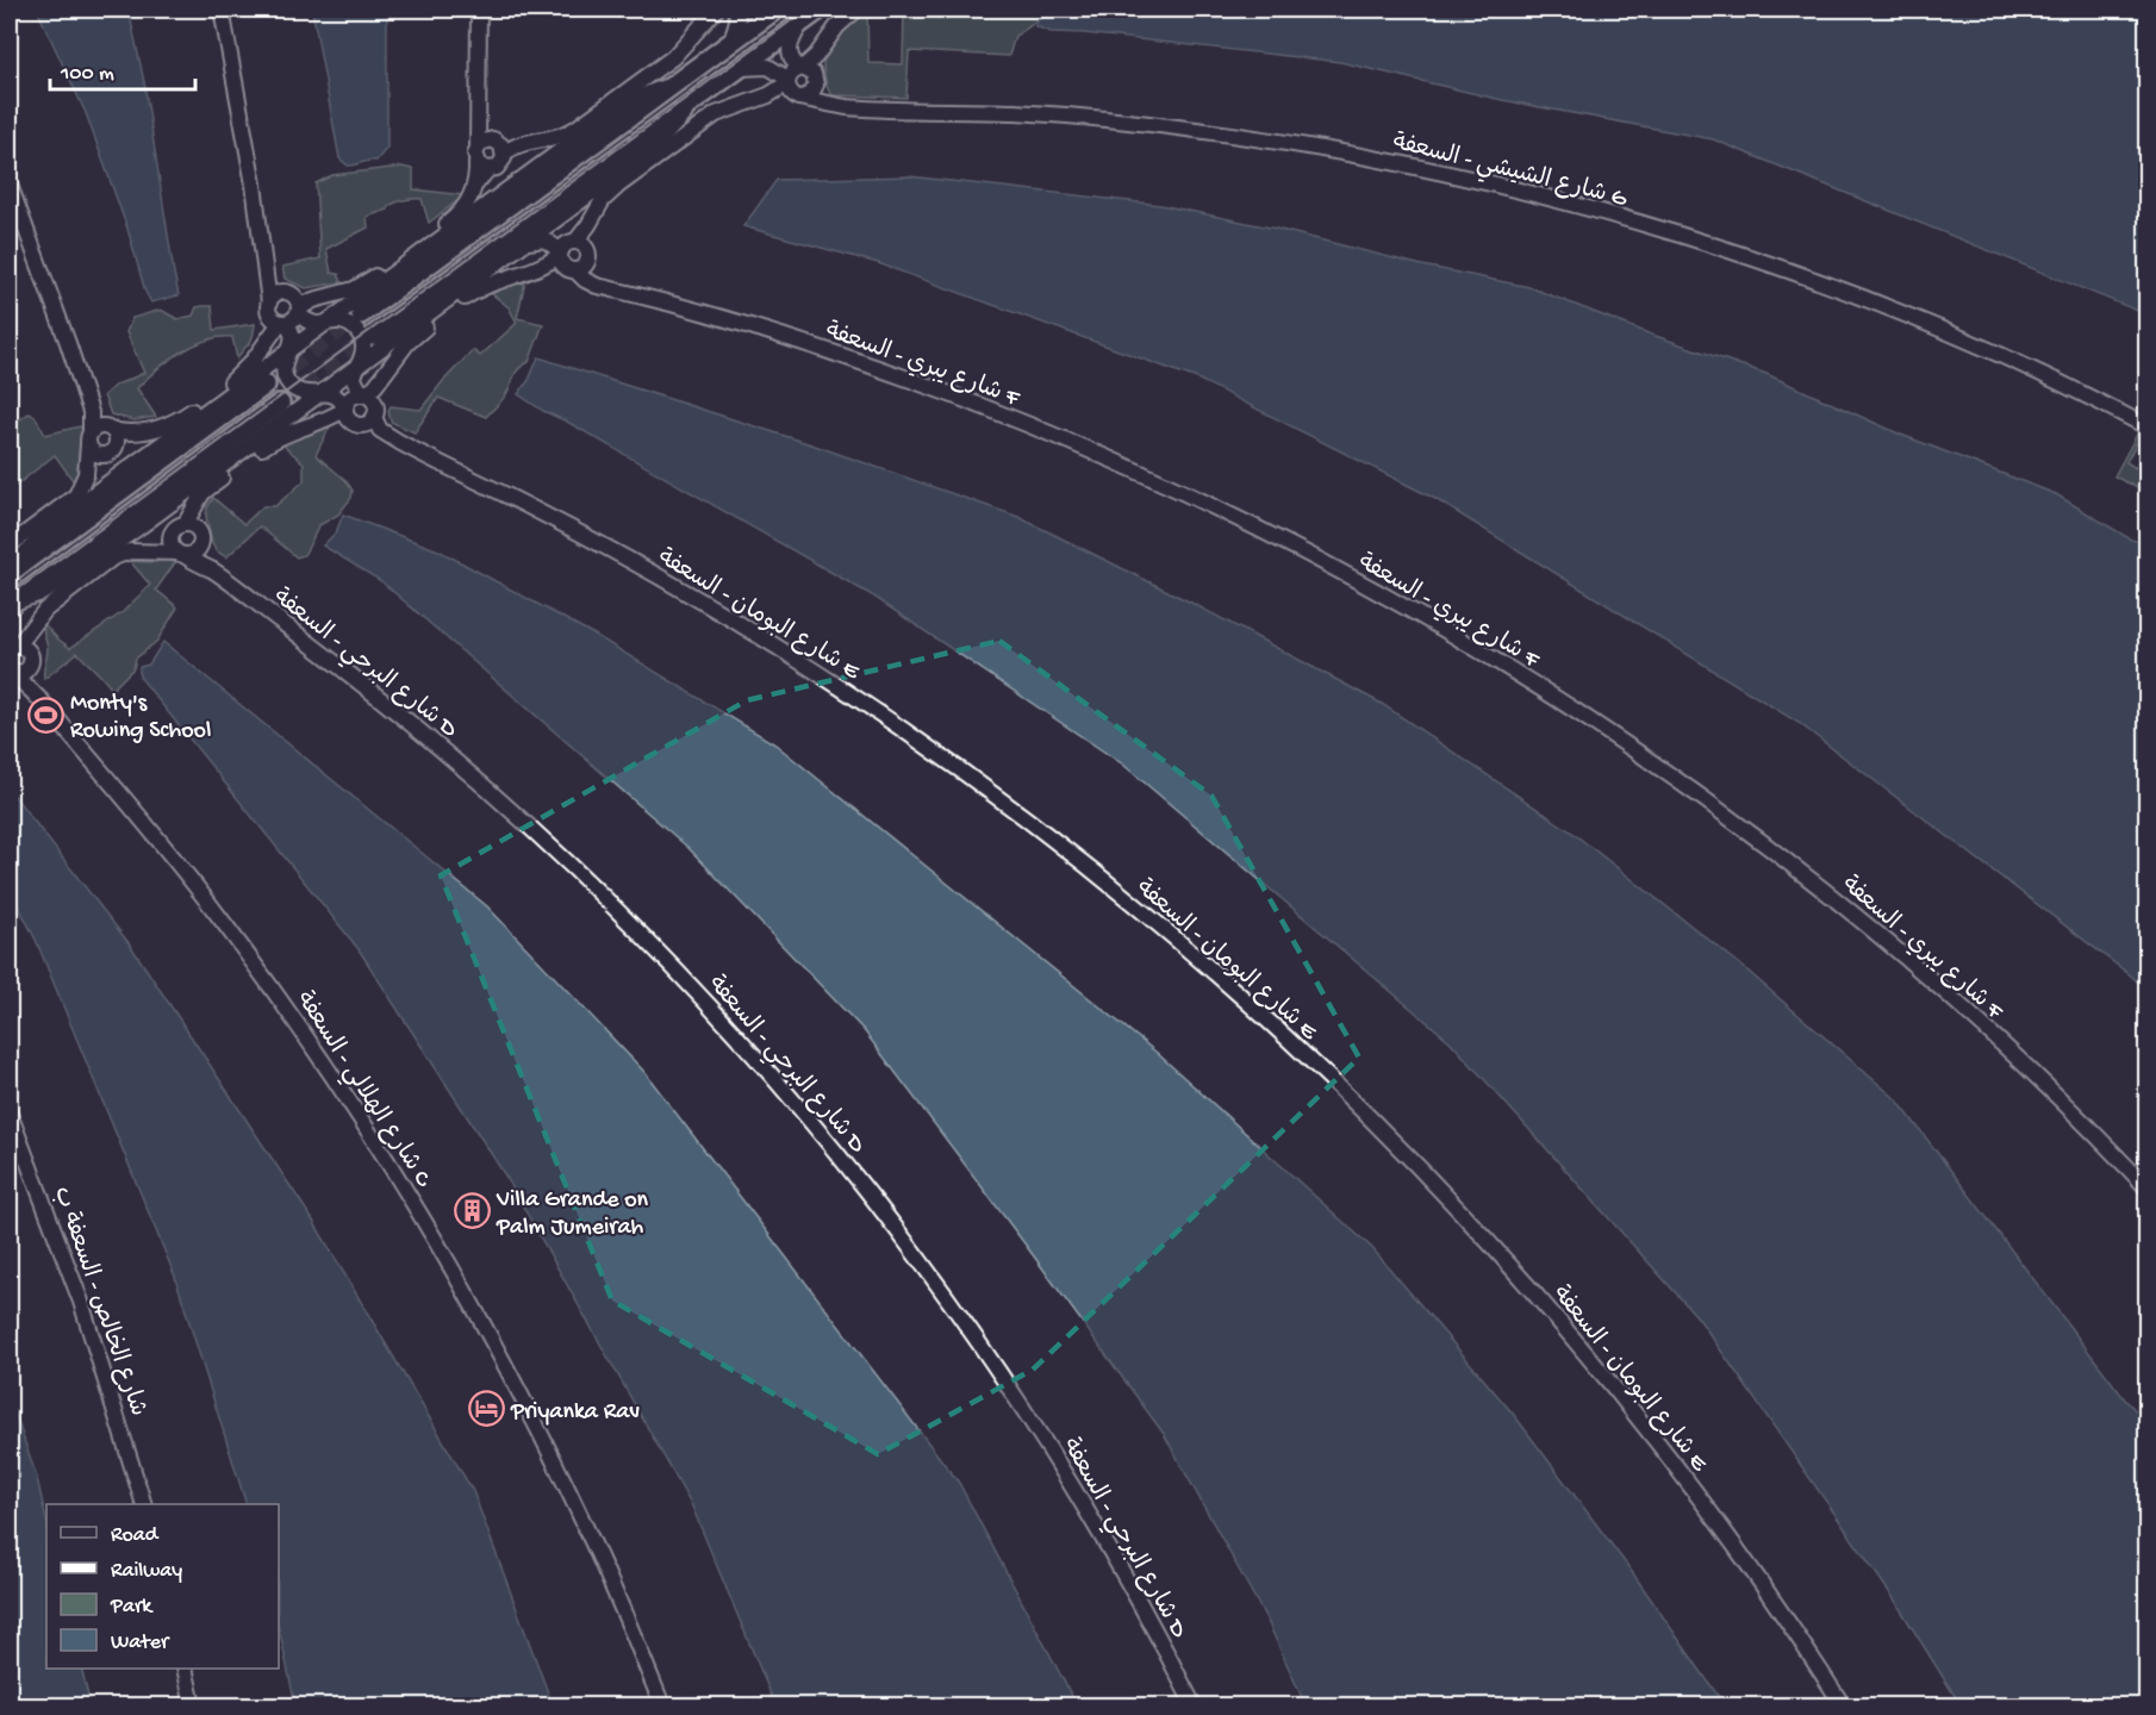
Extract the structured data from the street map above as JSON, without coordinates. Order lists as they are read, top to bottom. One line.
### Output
{"streets":{"street":["شارع الشيشي - السعفة G","شارع يبري - السعفة F","شارع البومان - السعفة E","شارع البرحي - السعفة D","شارع الهلالي - السعفة C","شارع الخالص - السعفة ب"]},"places":{"sports":["Monty's Rowing School"],"building":["Villa Grande on Palm Jumeirah"],"hotel":["Priyanka Rav"]},"legend":["Road","Railway","Park","Water"],"scale_bar":"100 m"}
